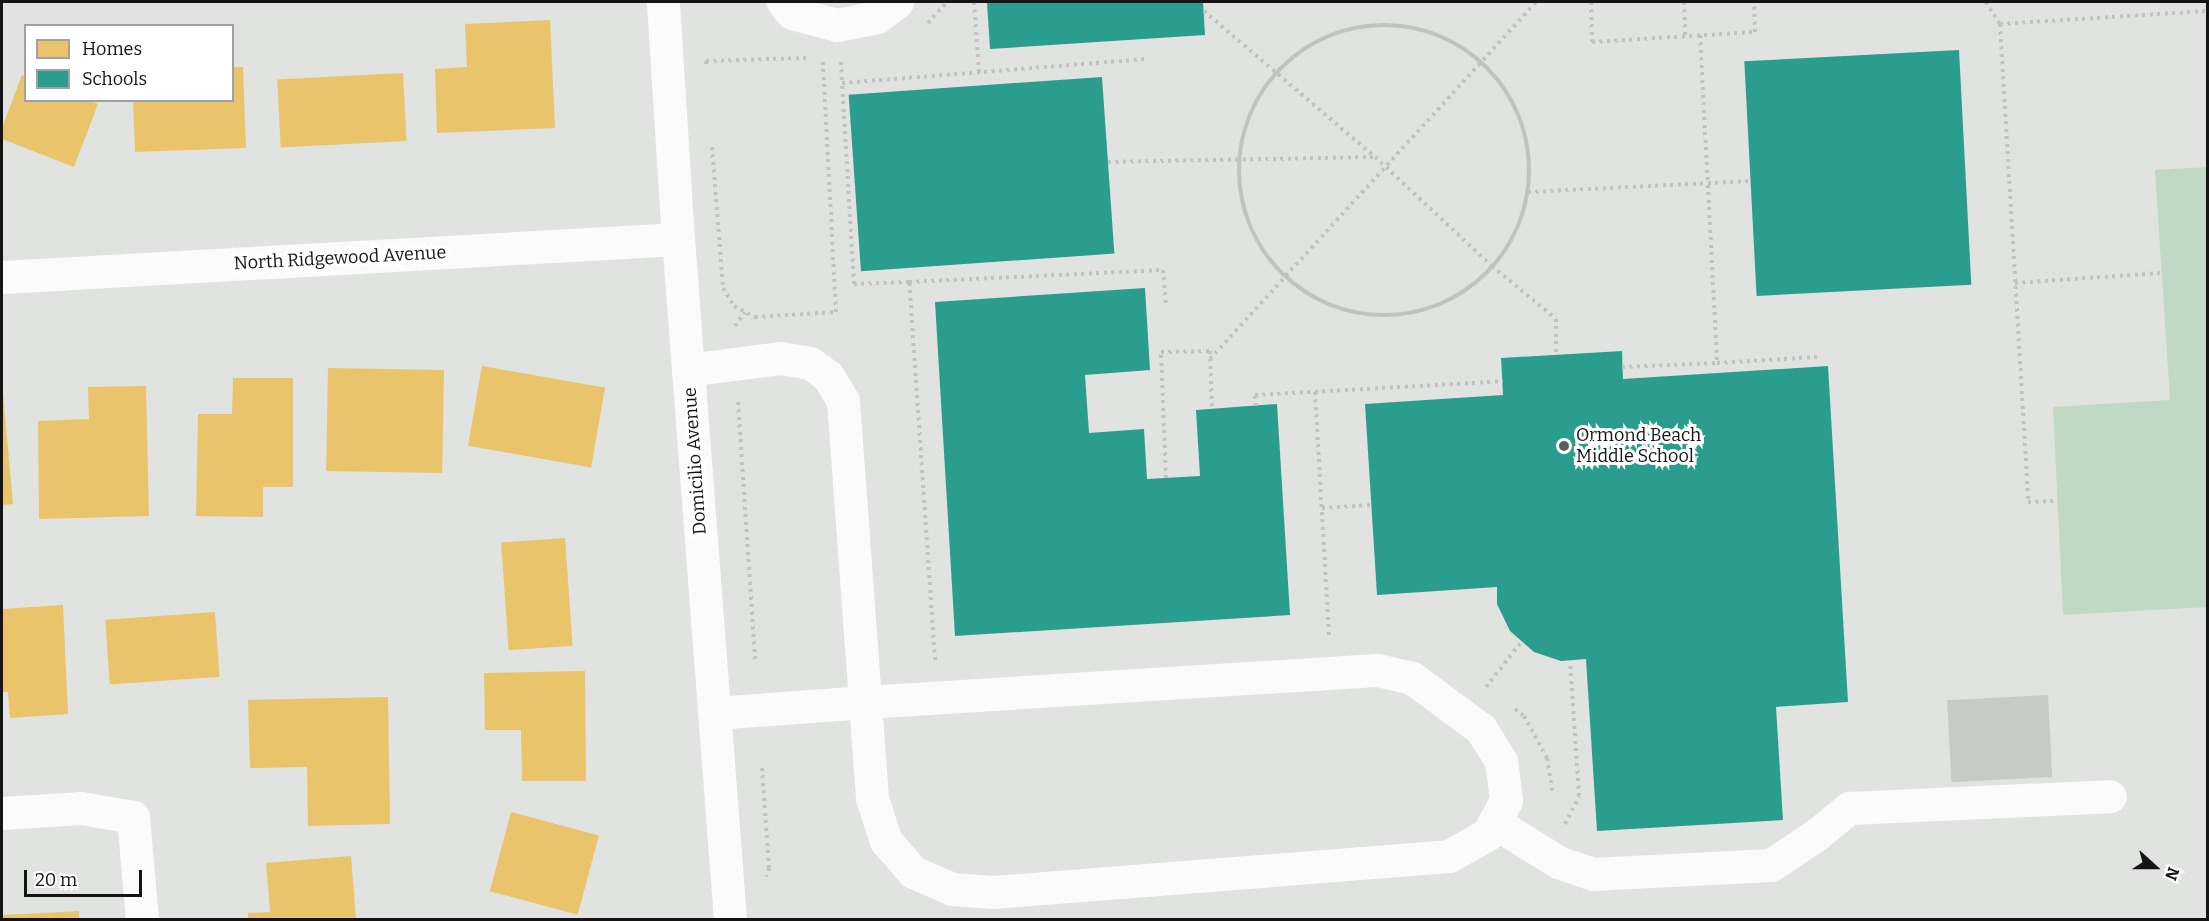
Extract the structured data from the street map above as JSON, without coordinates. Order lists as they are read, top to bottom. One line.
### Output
{"streets":{"street":["North Ridgewood Avenue","Domicilio Avenue"]},"crossings":[["North Ridgewood Avenue","Domicilio Avenue"]],"places":["Ormond Beach Middle School"],"legend":["Homes","Schools"],"scale_bar":"20 m","north":"right"}
